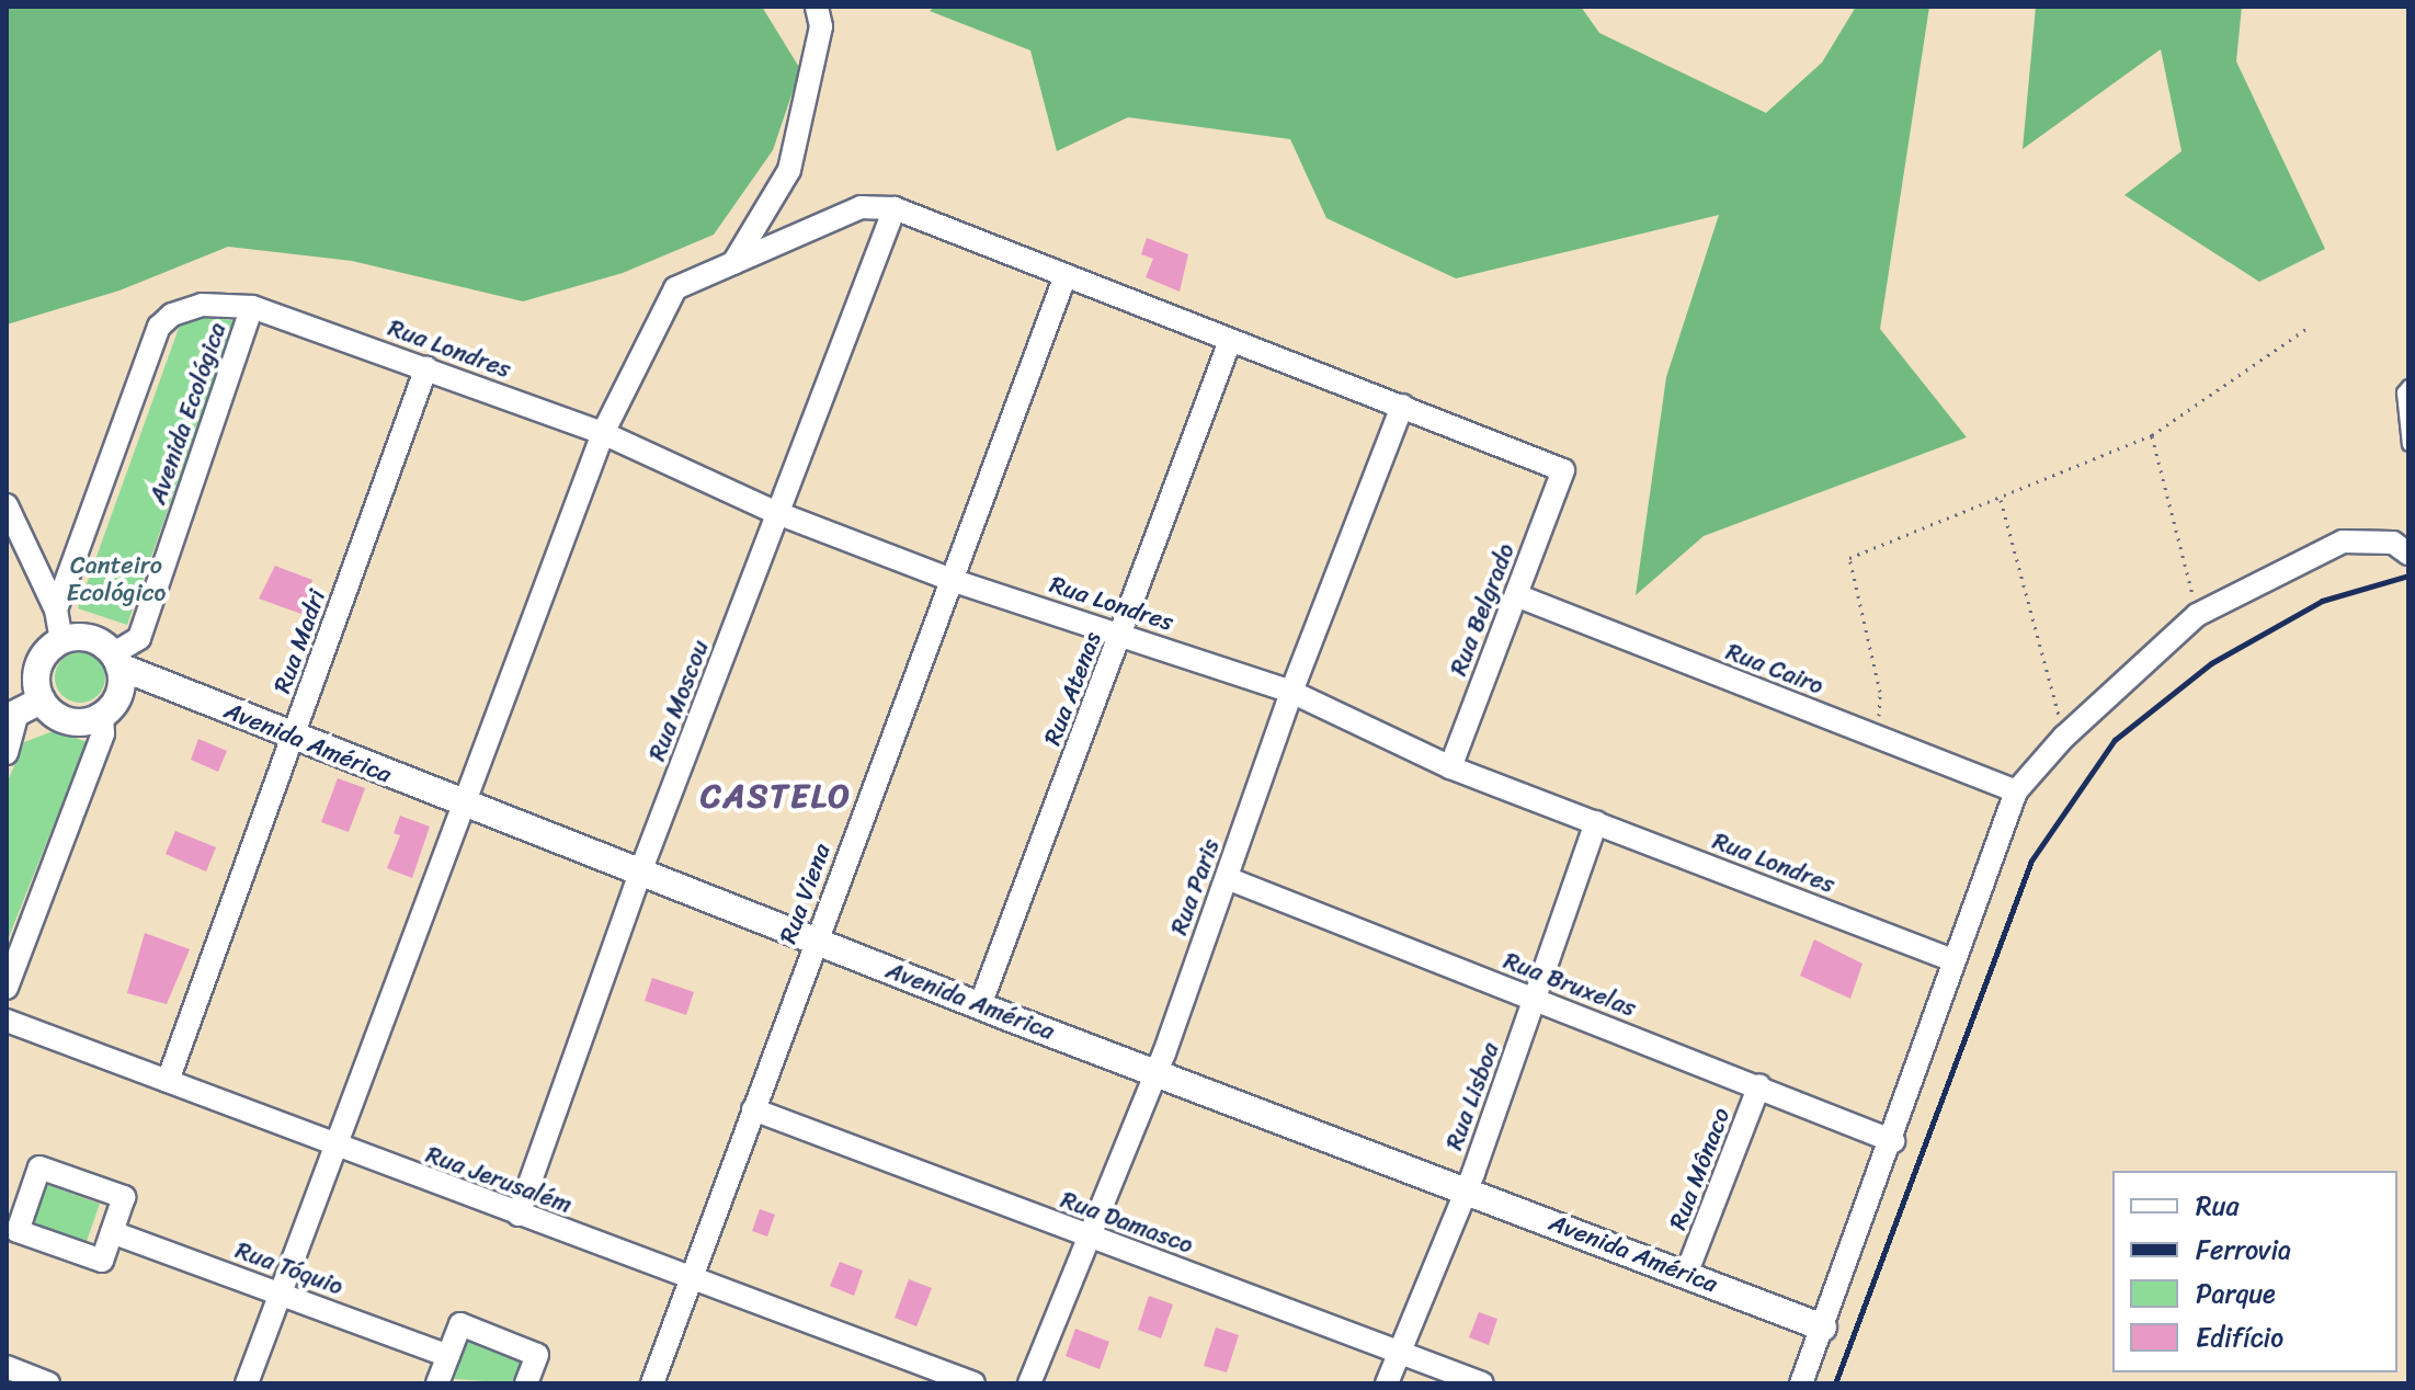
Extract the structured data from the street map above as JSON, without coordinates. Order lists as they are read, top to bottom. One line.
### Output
{"streets":{"street":["Rua Londres","Avenida Ecológica","Rua Belgrado","Rua Madri","Rua Cairo","Rua Atenas","Rua Moscou","Avenida América","Rua Paris","Rua Viena","Rua Bruxelas","Rua Lisboa","Rua Mônaco","Rua Jerusalém","Rua Damasco","Rua Tóquio"]},"crossings":[["Rua Londres","Avenida Ecológica"],["Rua Londres","Rua Belgrado"],["Rua Londres","Rua Madri"],["Rua Londres","Rua Atenas"],["Rua Londres","Rua Moscou"],["Rua Londres","Rua Paris"],["Rua Londres","Rua Viena"],["Rua Londres","Rua Lisboa"],["Avenida Ecológica","Avenida América"],["Rua Belgrado","Rua Cairo"],["Rua Belgrado","Rua Paris"],["Rua Madri","Avenida América"],["Rua Madri","Rua Jerusalém"],["Rua Atenas","Avenida América"],["Rua Moscou","Avenida América"],["Rua Moscou","Rua Jerusalém"],["Avenida América","Rua Paris"],["Avenida América","Rua Viena"],["Avenida América","Rua Lisboa"],["Avenida América","Rua Mônaco"],["Rua Paris","Rua Bruxelas"],["Rua Paris","Rua Damasco"],["Rua Viena","Rua Jerusalém"],["Rua Viena","Rua Damasco"],["Rua Bruxelas","Rua Lisboa"],["Rua Bruxelas","Rua Mônaco"],["Rua Lisboa","Rua Damasco"]],"districts":["CASTELO"],"parks":["Canteiro Ecológico"],"legend":["Rua","Ferrovia","Parque","Edifício"]}
